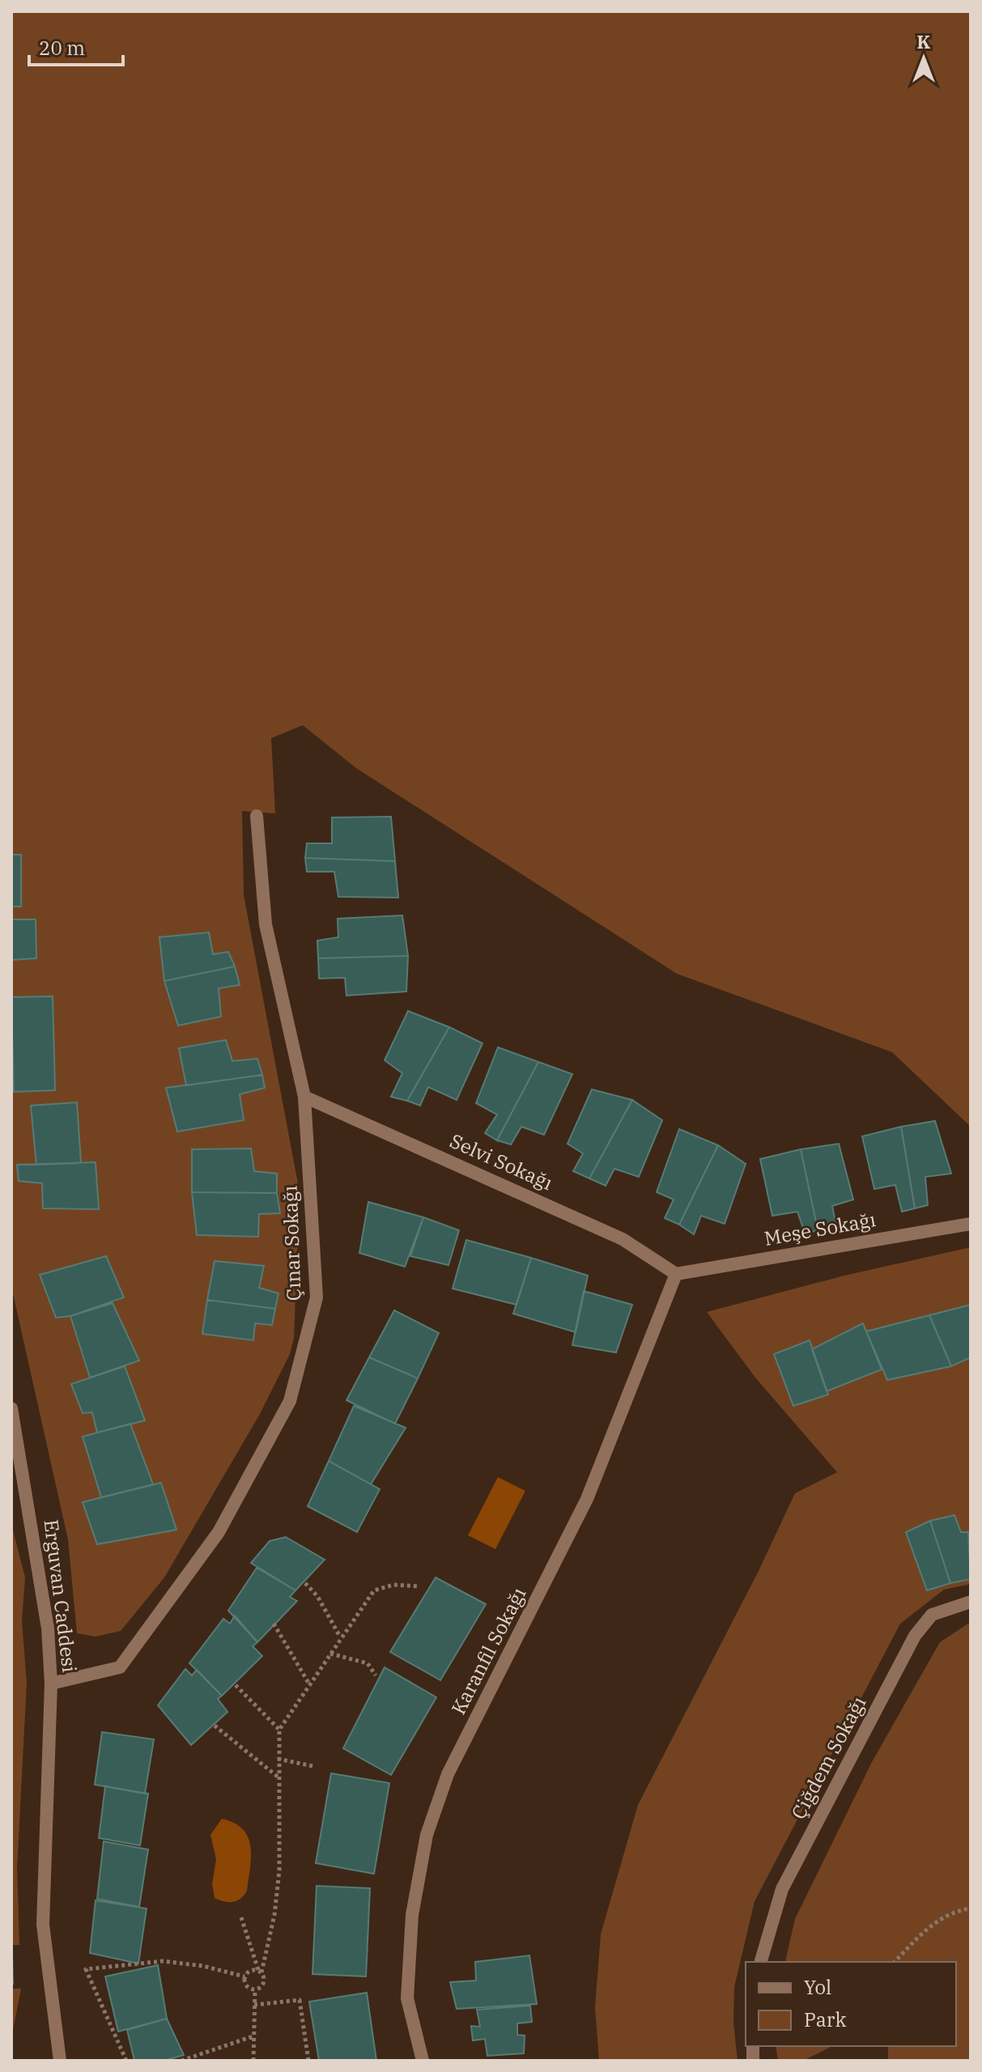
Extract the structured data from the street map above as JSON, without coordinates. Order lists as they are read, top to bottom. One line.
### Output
{"streets":{"street":["Selvi Sokağı","Meşe Sokağı","Çınar Sokağı","Erguvan Caddesi","Karanfil Sokağı","Çiğdem Sokağı"]},"crossings":[["Selvi Sokağı","Meşe Sokağı"],["Selvi Sokağı","Çınar Sokağı"],["Selvi Sokağı","Karanfil Sokağı"],["Meşe Sokağı","Karanfil Sokağı"],["Çınar Sokağı","Erguvan Caddesi"]],"legend":["Yol","Park"],"scale_bar":"20 m","north":"top"}
